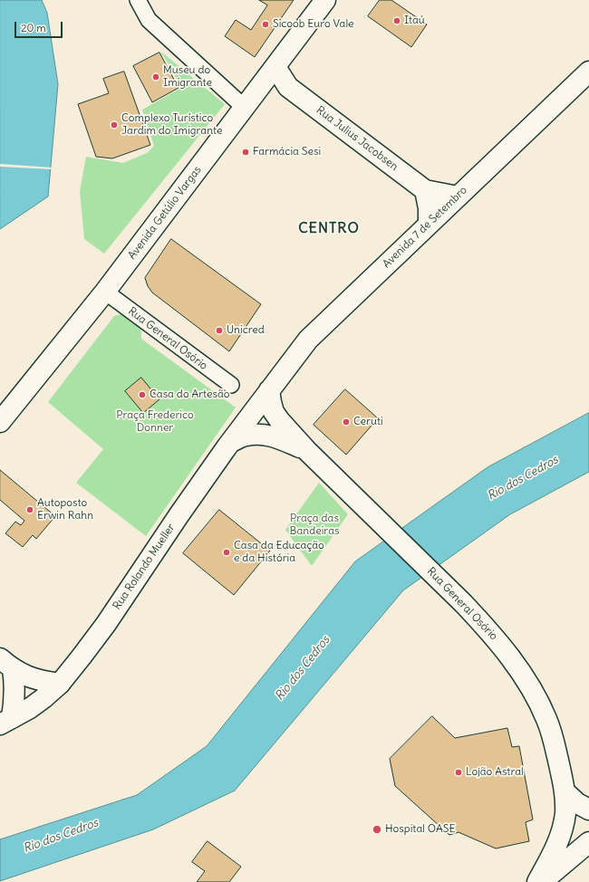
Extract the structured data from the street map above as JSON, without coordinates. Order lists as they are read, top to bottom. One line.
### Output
{"streets":{"main road":["Rua Julius Jacobsen","Avenida Getúlio Vargas","Avenida 7 de Setembro","Rua General Osório","Rua Rolando Mueller"]},"crossings":[["Rua Julius Jacobsen","Avenida Getúlio Vargas"],["Rua Julius Jacobsen","Avenida 7 de Setembro"],["Avenida Getúlio Vargas","Rua General Osório"],["Avenida 7 de Setembro","Rua General Osório"],["Avenida 7 de Setembro","Rua Rolando Mueller"],["Rua General Osório","Rua Rolando Mueller"]],"districts":["CENTRO"],"water":["Rio dos Cedros"],"parks":["Praça Frederico Donner","Praça das Bandeiras"],"places":["Itaú","Sicoob Euro Vale","Museu do Imigrante","Complexo Turístico Jardim do Imigrante","Farmácia Sesi","Unicred","Casa do Artesão","Ceruti","Autoposto Erwin Rahn","Casa da Educação e da História","Lojão Astral","Hospital OASE"],"scale_bar":"20 m"}
